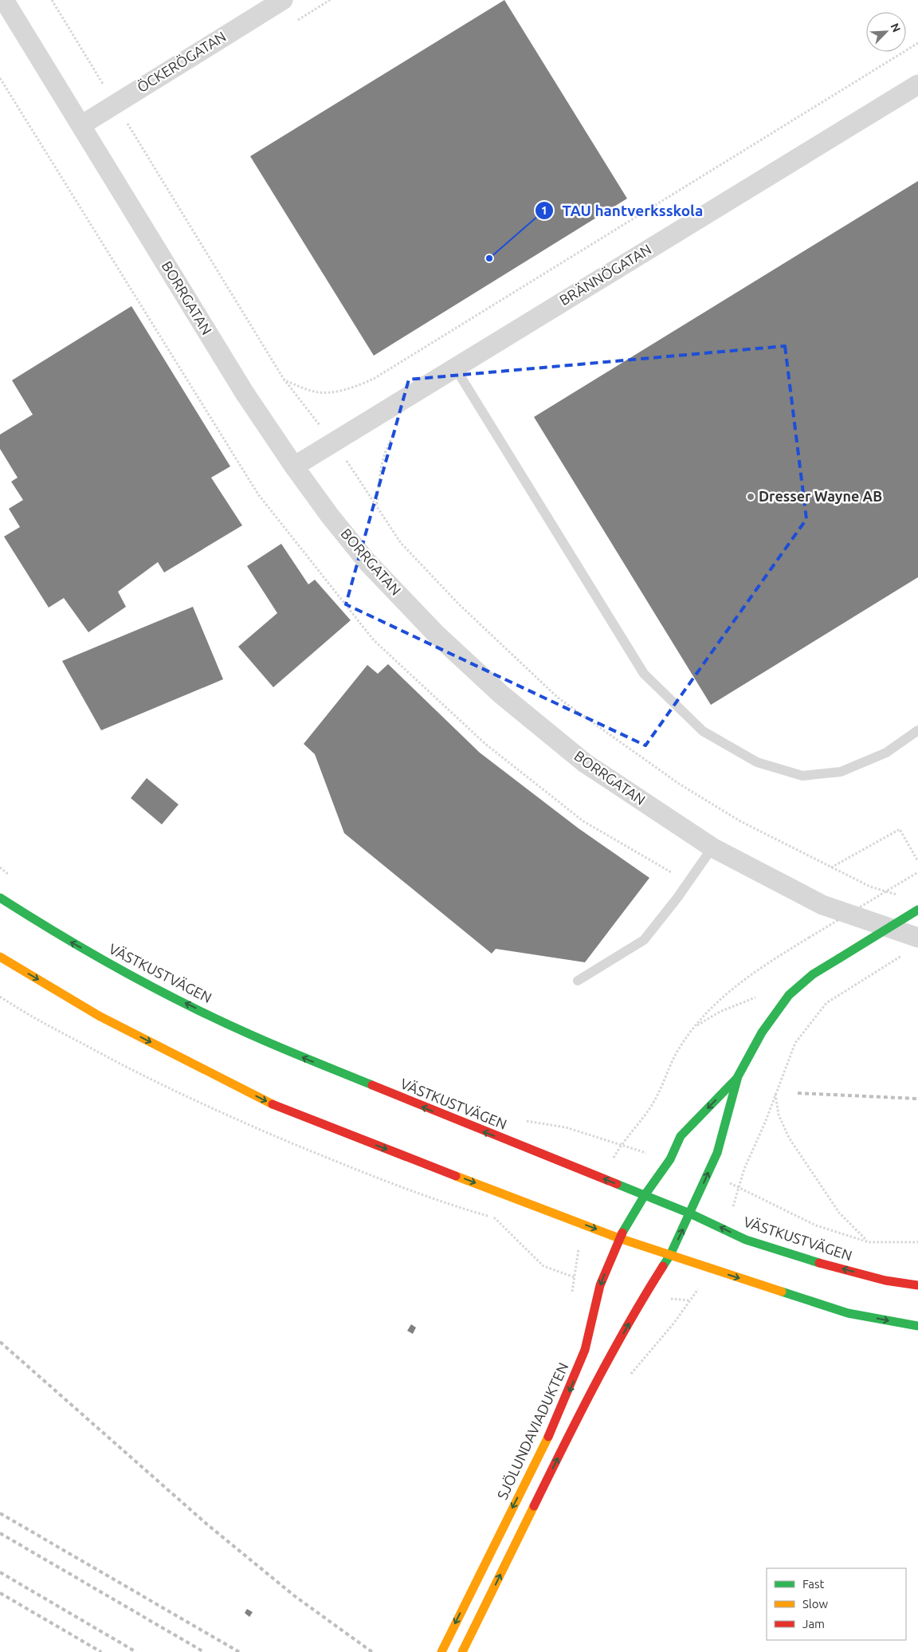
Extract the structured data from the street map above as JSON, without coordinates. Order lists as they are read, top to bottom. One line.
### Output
{"streets":{"main road":["VÄSTKUSTVÄGEN","SJÖLUNDAVIADUKTEN"],"street":["ÖCKERÖGATAN","BRÄNNÖGATAN","BORRGATAN"]},"crossings":[["ÖCKERÖGATAN","BORRGATAN"],["BRÄNNÖGATAN","BORRGATAN"],["VÄSTKUSTVÄGEN","SJÖLUNDAVIADUKTEN"]],"places":["TAU hantverksskola","Dresser Wayne AB"],"legend":["Fast","Slow","Jam"],"north":"top right"}
